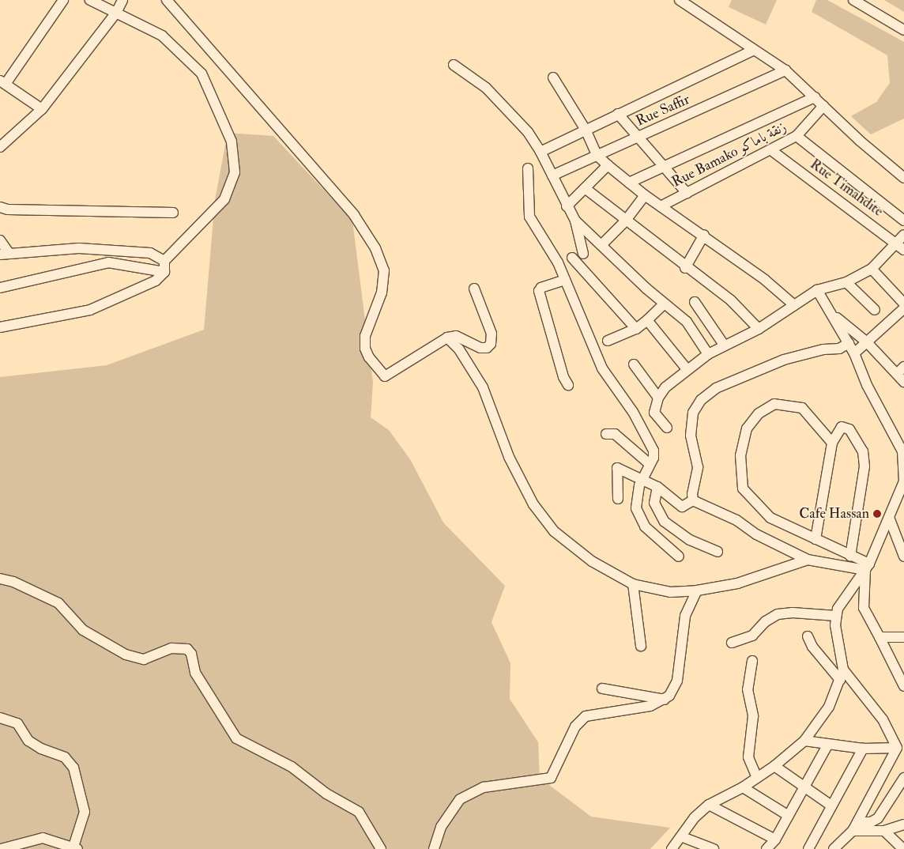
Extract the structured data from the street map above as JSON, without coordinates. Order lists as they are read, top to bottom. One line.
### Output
{"streets":{"street":["Rue Saffir","Rue Bamako زنقة باماكو","Rue Timahdite"]},"crossings":[["Rue Bamako زنقة باماكو","Rue Timahdite"]],"places":["Cafe Hassan"]}
